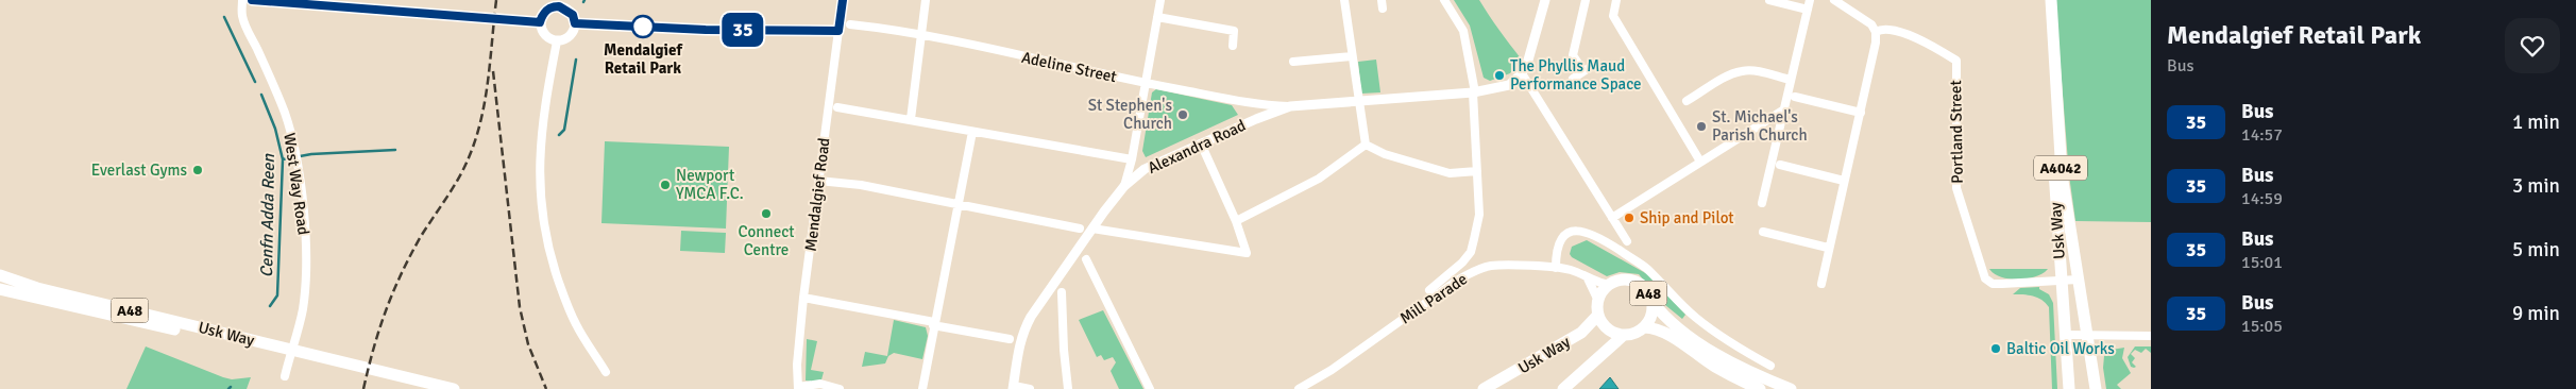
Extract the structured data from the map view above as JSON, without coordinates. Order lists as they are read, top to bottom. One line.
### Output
{"streets":{"main road":["A4042","Usk Way","A48"],"street":["Adeline Street","Portland Street","Alexandra Road","West Way Road","Mendalgief Road","Mill Parade"]},"crossings":[["Adeline Street","Alexandra Road"],["Portland Street","Usk Way"],["Alexandra Road","Mill Parade"],["Usk Way","A48"],["Usk Way","Mill Parade"],["A48","Mill Parade"]],"water":["Cenfn Adda Reen"],"places":["Mendalgief Retail Park","The Phyllis Maud Performance Space","St Stephen's Church","St. Michael's Parish Church","Everlast Gyms","Newport YMCA F.C.","Connect Centre","Ship and Pilot","Baltic Oil Works"],"lines":["bus line 35"],"page":{"on_map":"35","heading":["Mendalgief Retail Park","Bus"],"list":[{"mark":"35","name":"Bus","note":"14:57","value":"1 min"},{"mark":"35","name":"Bus","note":"14:59","value":"3 min"},{"mark":"35","name":"Bus","note":"15:01","value":"5 min"},{"mark":"35","name":"Bus","note":"15:05","value":"9 min"}]}}
